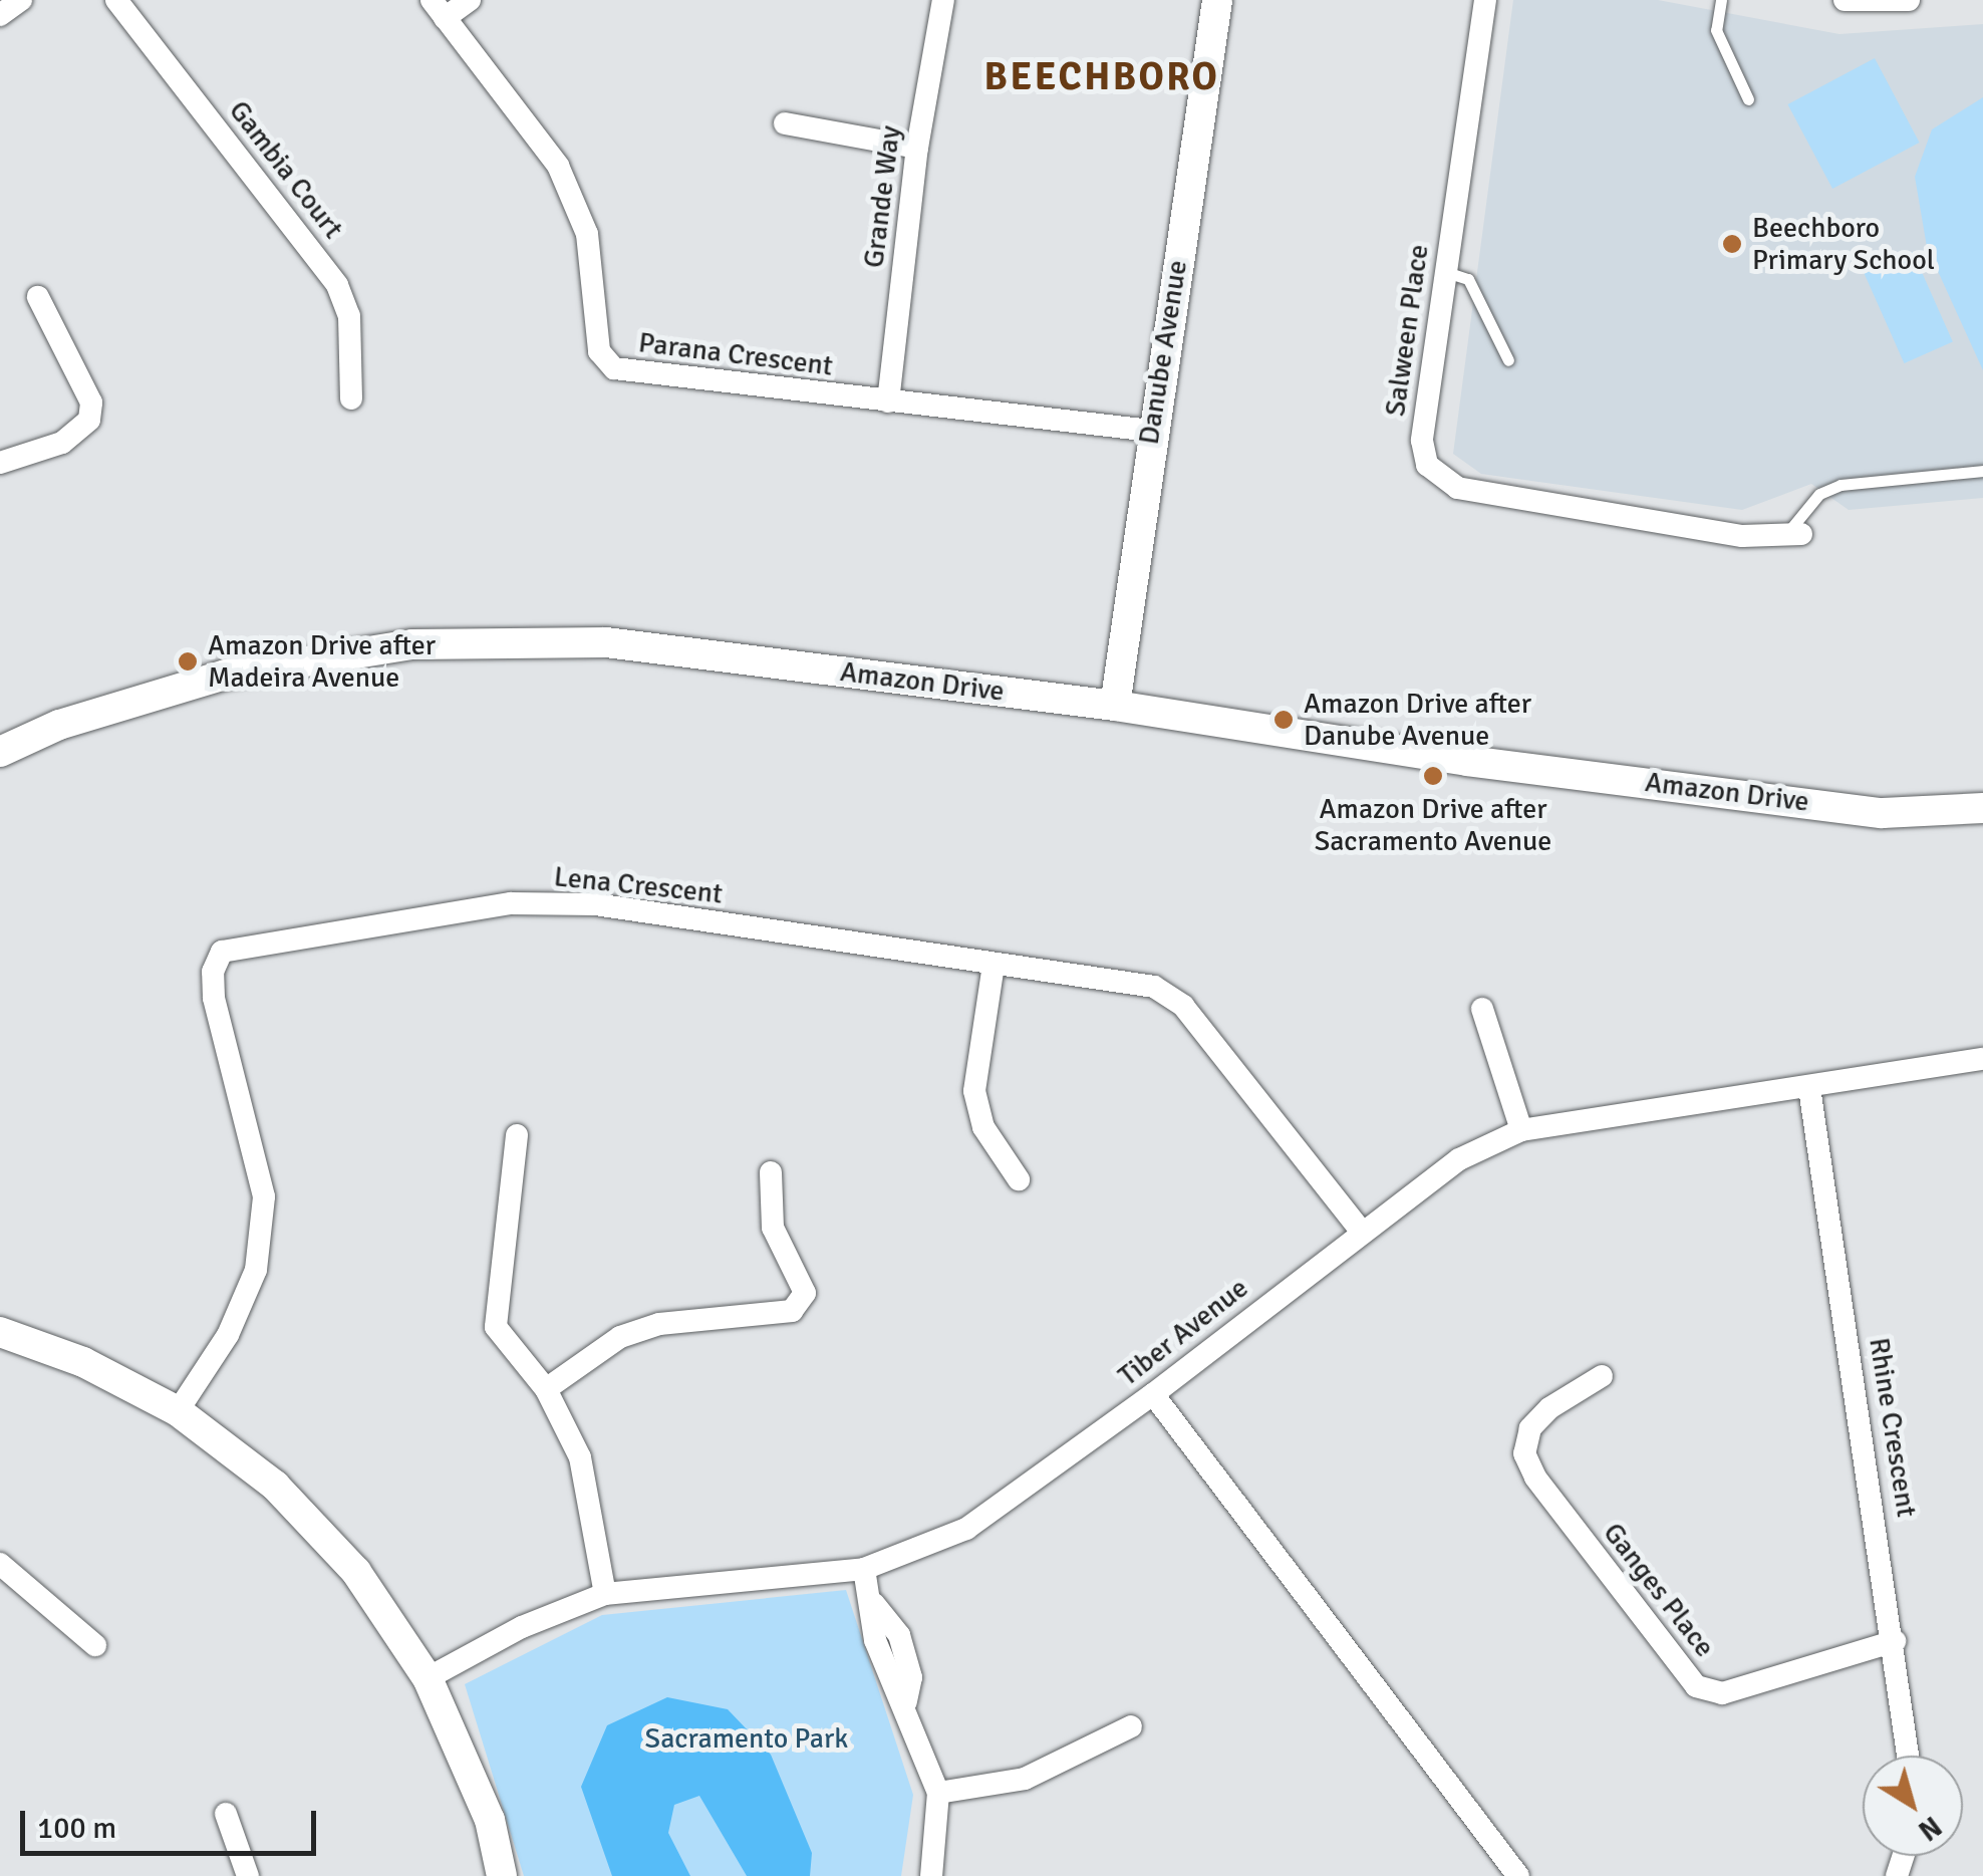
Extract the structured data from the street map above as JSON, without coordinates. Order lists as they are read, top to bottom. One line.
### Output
{"streets":{"street":["Gambia Court","Grande Way","Salween Place","Danube Avenue","Parana Crescent","Amazon Drive","Lena Crescent","Tiber Avenue","Rhine Crescent","Ganges Place"]},"crossings":[["Grande Way","Parana Crescent"],["Danube Avenue","Parana Crescent"],["Danube Avenue","Amazon Drive"],["Lena Crescent","Tiber Avenue"],["Tiber Avenue","Rhine Crescent"],["Rhine Crescent","Ganges Place"]],"districts":["BEECHBORO"],"parks":["Sacramento Park"],"places":["Beechboro Primary School","Amazon Drive after Madeira Avenue","Amazon Drive after Danube Avenue","Amazon Drive after Sacramento Avenue"],"scale_bar":"100 m","north":"bottom right"}
